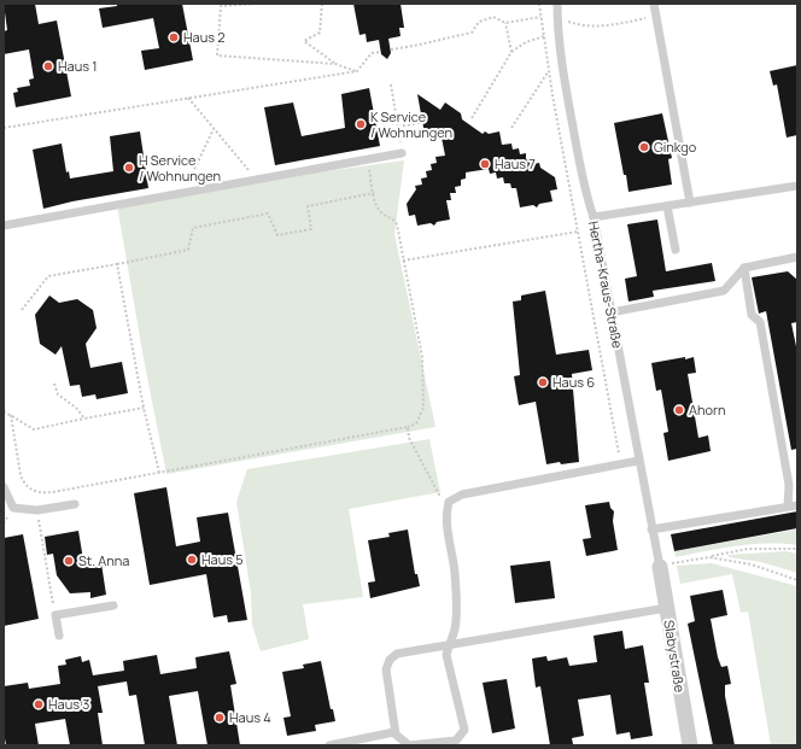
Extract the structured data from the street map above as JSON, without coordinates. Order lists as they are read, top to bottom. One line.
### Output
{"streets":{"street":["Slabystraße"],"lane":["Hertha-Kraus-Straße"]},"crossings":[["Hertha-Kraus-Straße","Slabystraße"]],"places":["Haus 2","Haus 1","K Service / Wohnungen","Ginkgo","Haus 7","H Service / Wohnungen","Haus 6","Ahorn","Haus 5","St. Anna","Haus 3","Haus 4"]}
